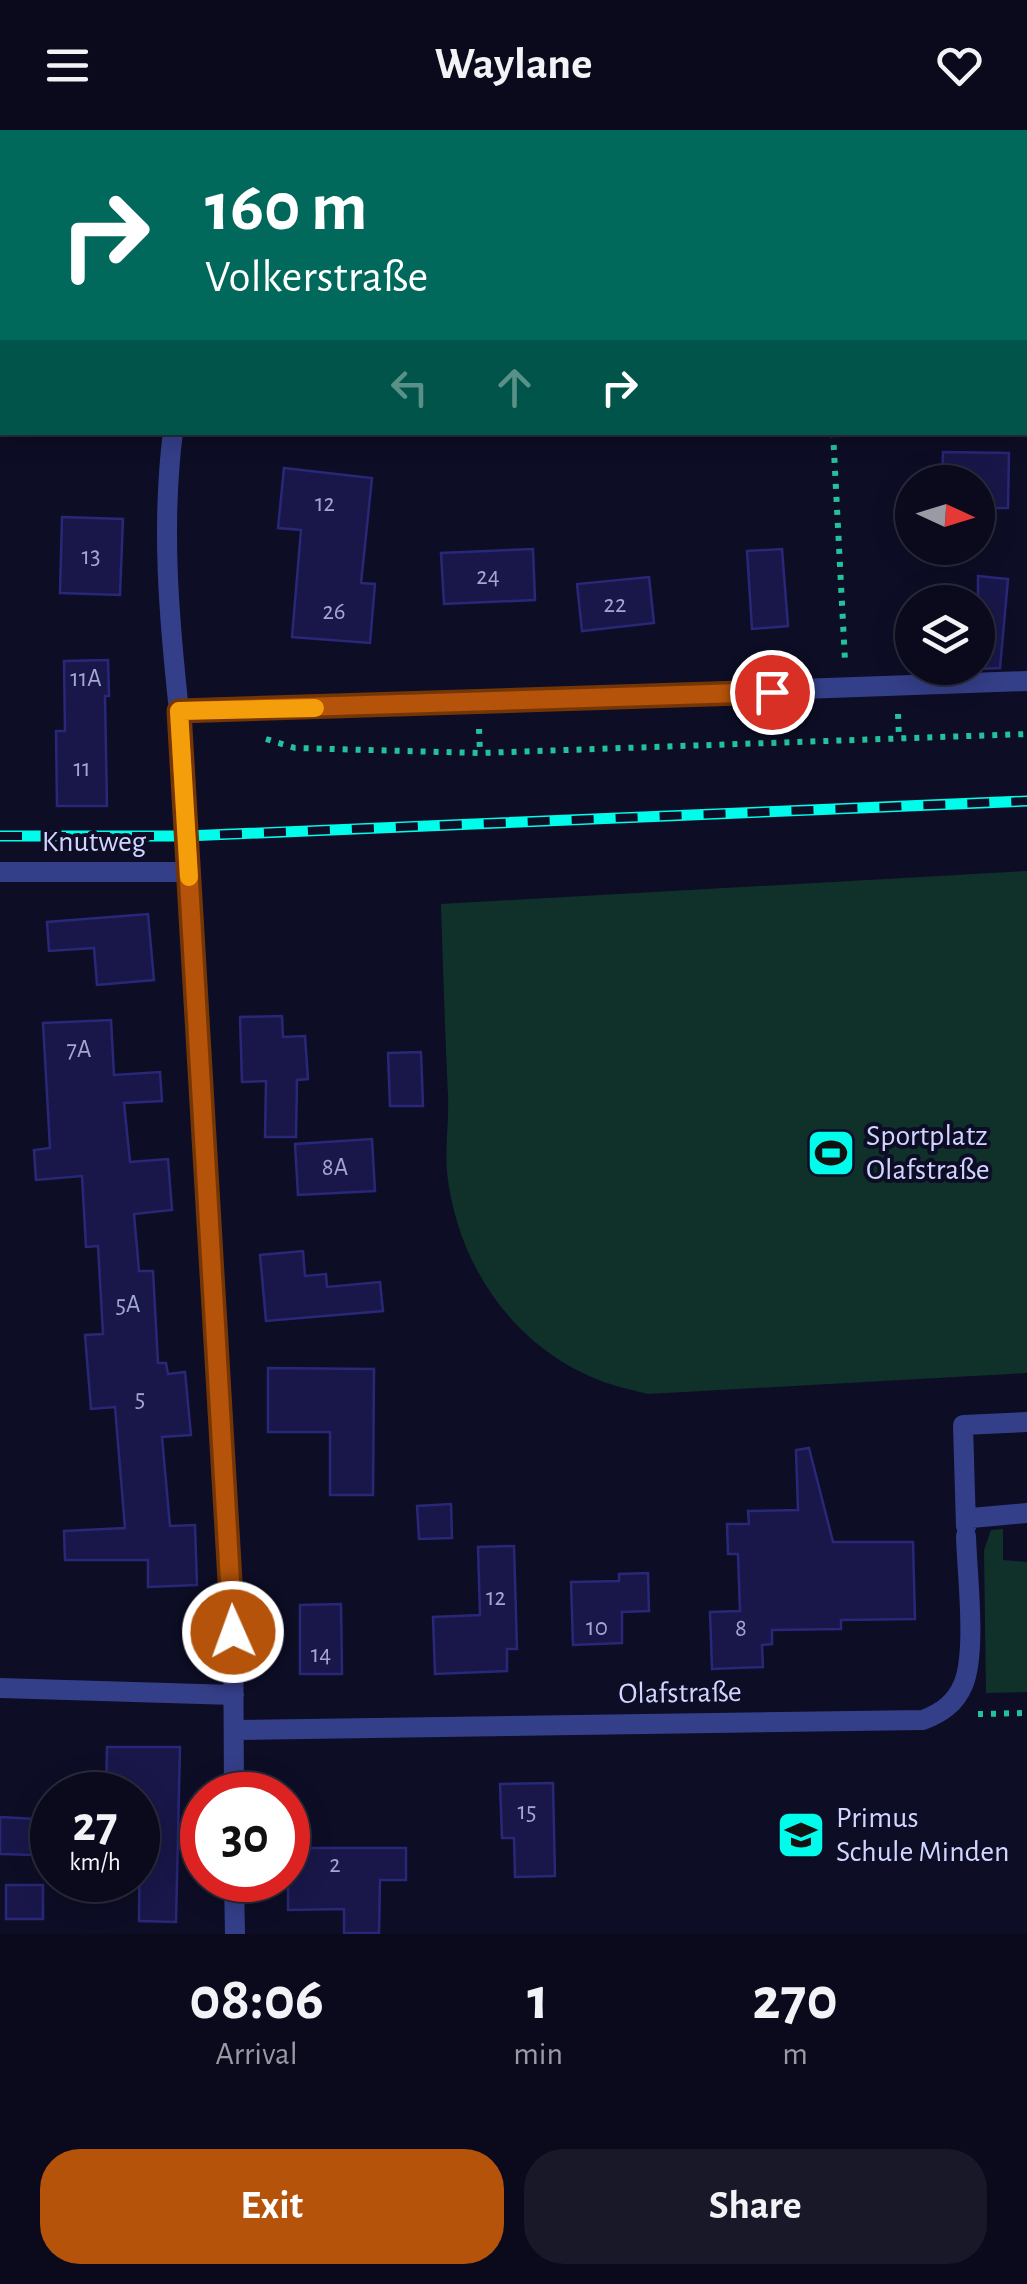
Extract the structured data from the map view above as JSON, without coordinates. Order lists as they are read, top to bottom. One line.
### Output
{"streets":{"street":["Knutweg","Olafstraße"]},"places":{"sports":["Sportplatz Olafstraße"],"school or university":["Primus Schule Minden"]},"house_numbers":["12","13","24","22","26","11A","11","7A","8A","5A","5","12","10","8","14","15","2"],"north":"right","page":{"header":"Waylane","turn":["160 m","Volkerstraße"],"speed":"27 km/h","limit":"30","eta":["08:06","Arrival","1","min","270","m"],"buttons":["Exit","Share"]}}
